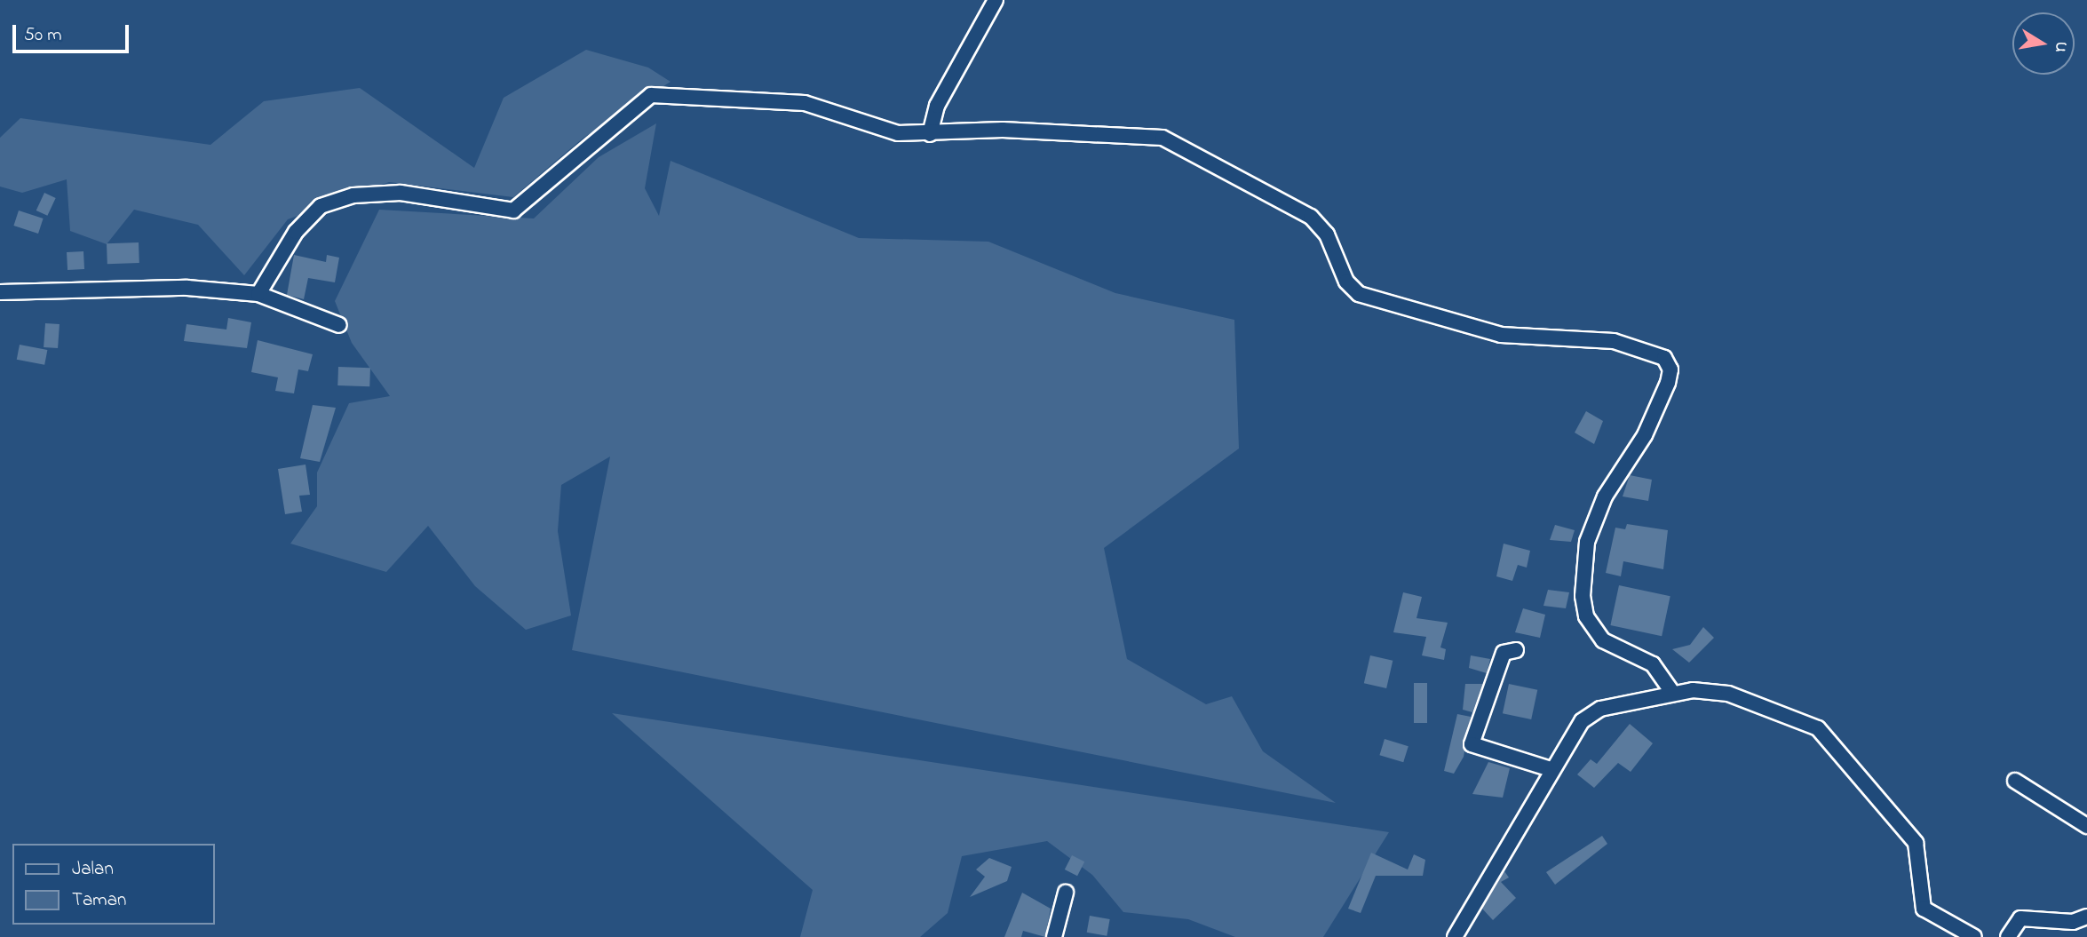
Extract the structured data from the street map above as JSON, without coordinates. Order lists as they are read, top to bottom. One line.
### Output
{"legend":["Jalan","Taman"],"scale_bar":"50 m","north":"right"}
